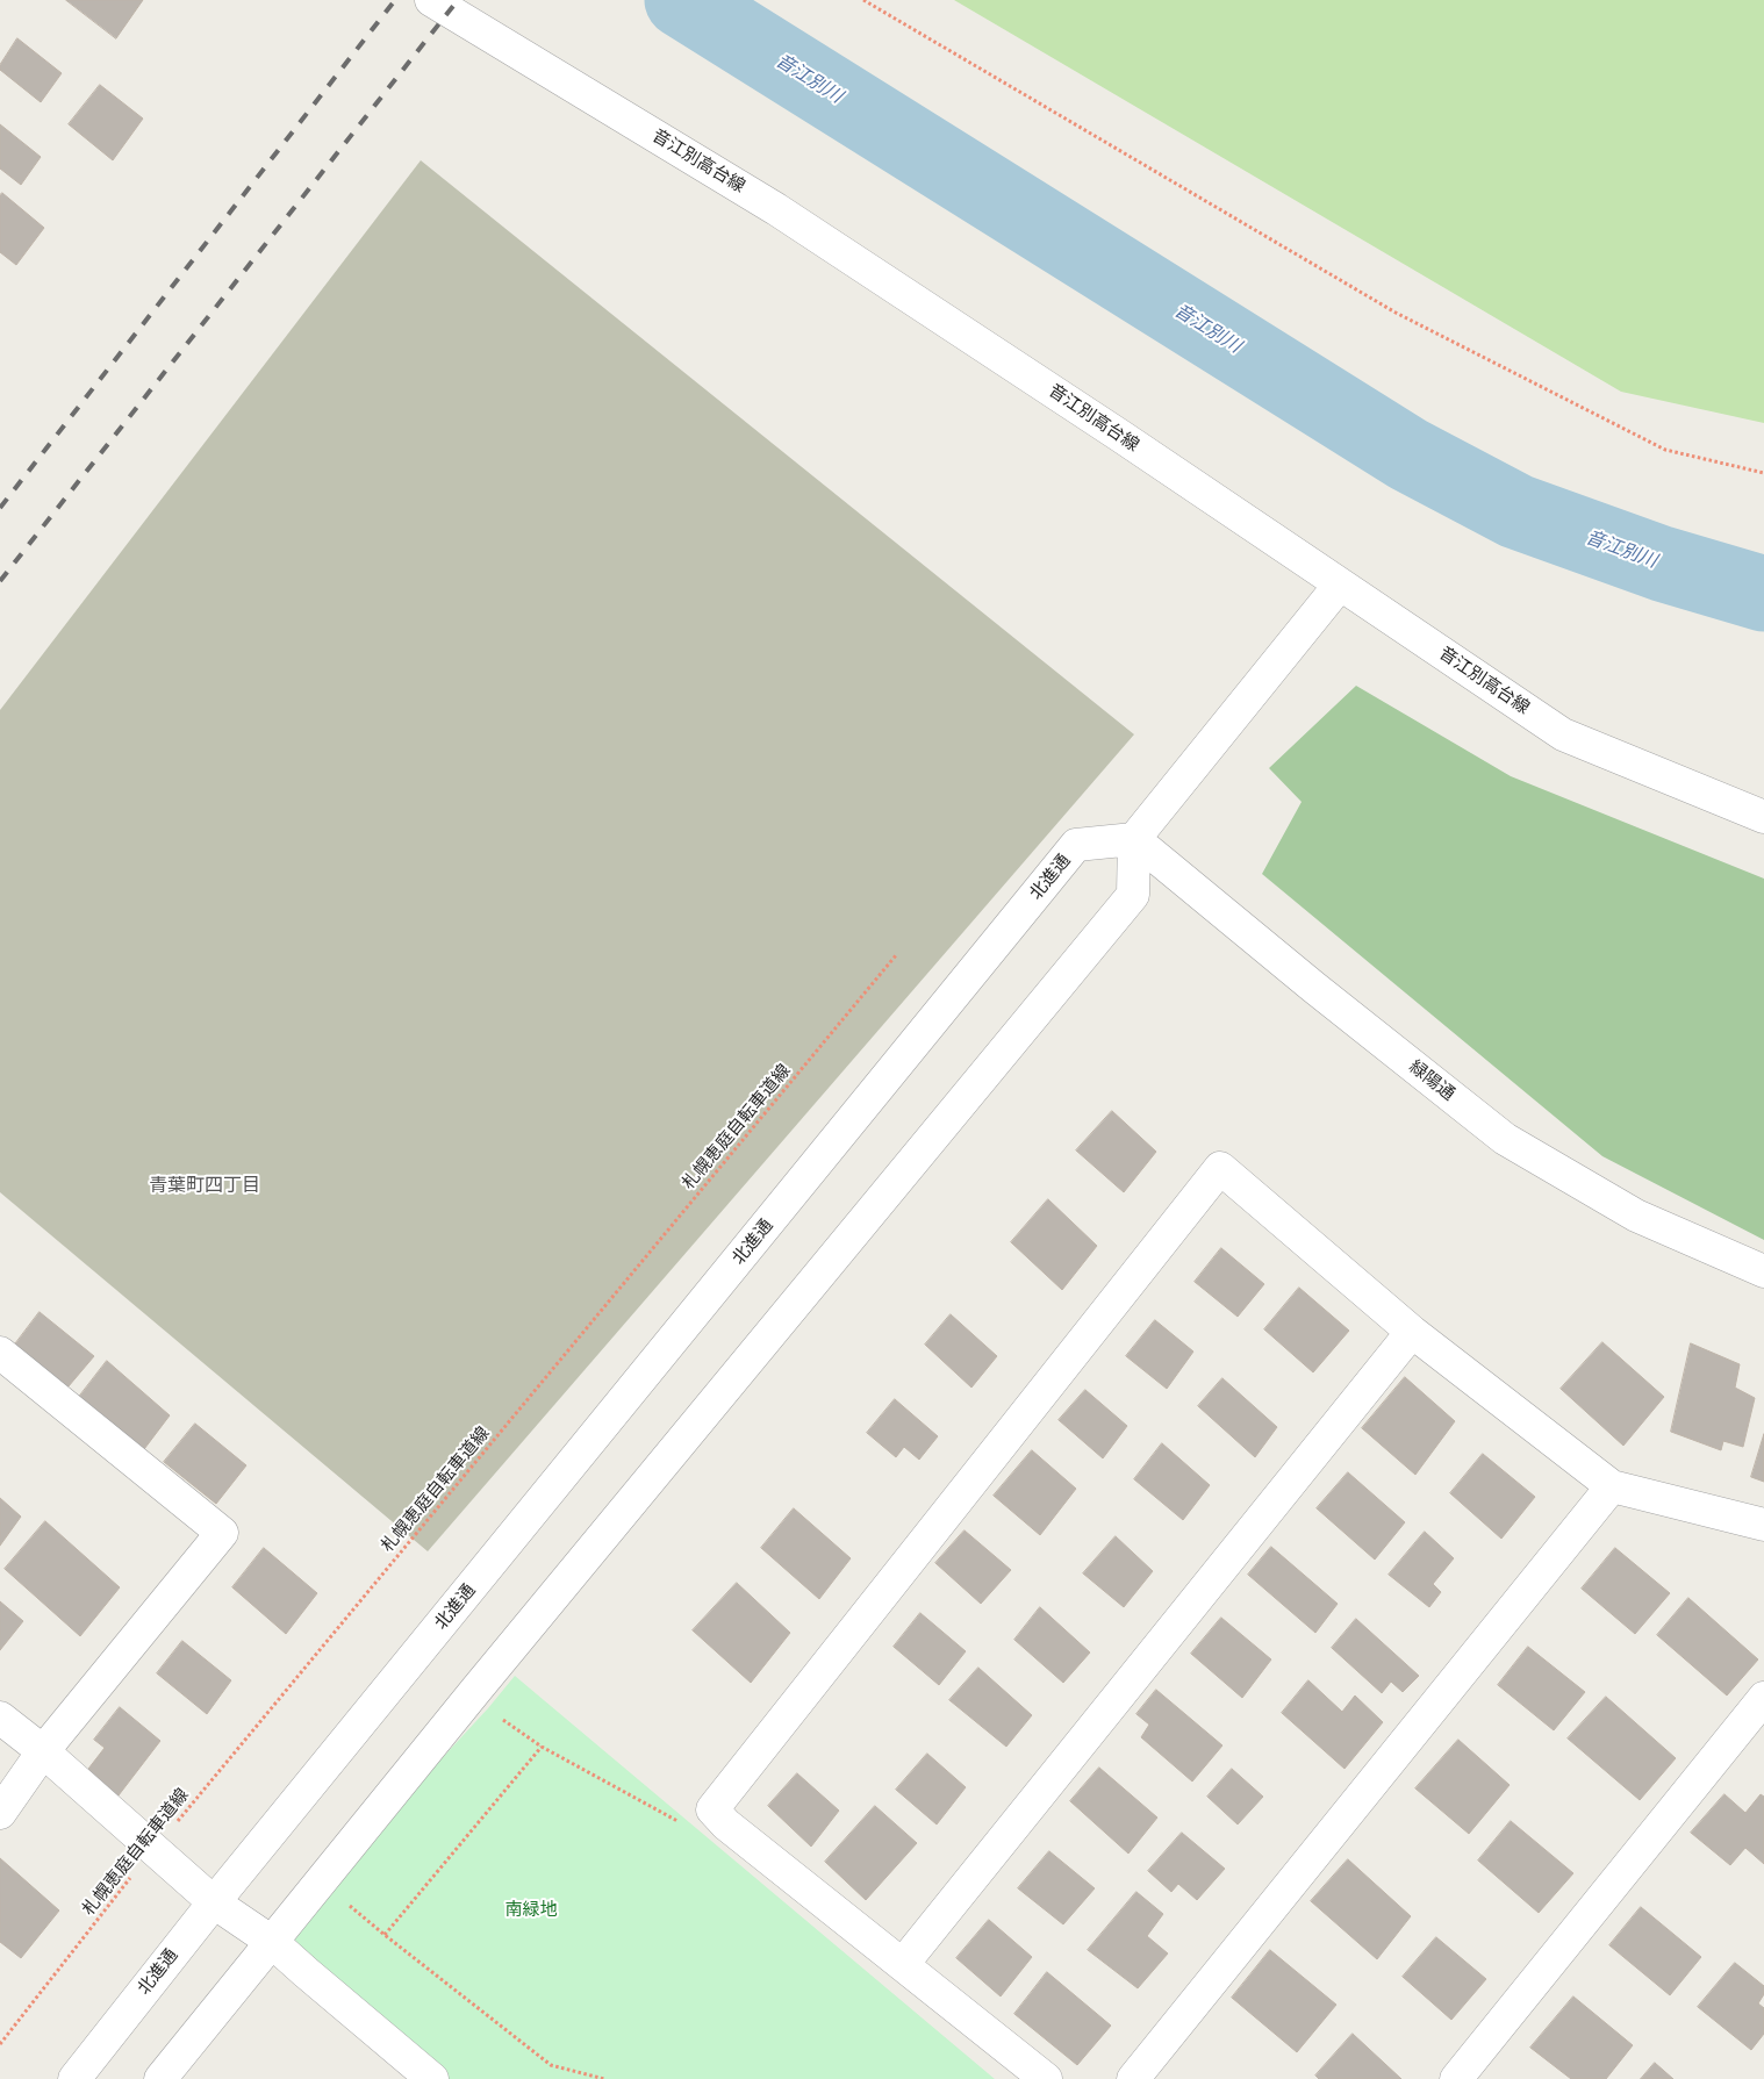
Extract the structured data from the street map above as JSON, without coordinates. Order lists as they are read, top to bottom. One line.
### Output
{"streets":{"street":["音江別高台線","北進通","緑陽通"],"path":["札幌恵庭自転車道線"]},"crossings":[["北進通","緑陽通"]],"districts":["青葉町四丁目"],"water":["音江別川"],"parks":["南緑地"]}
